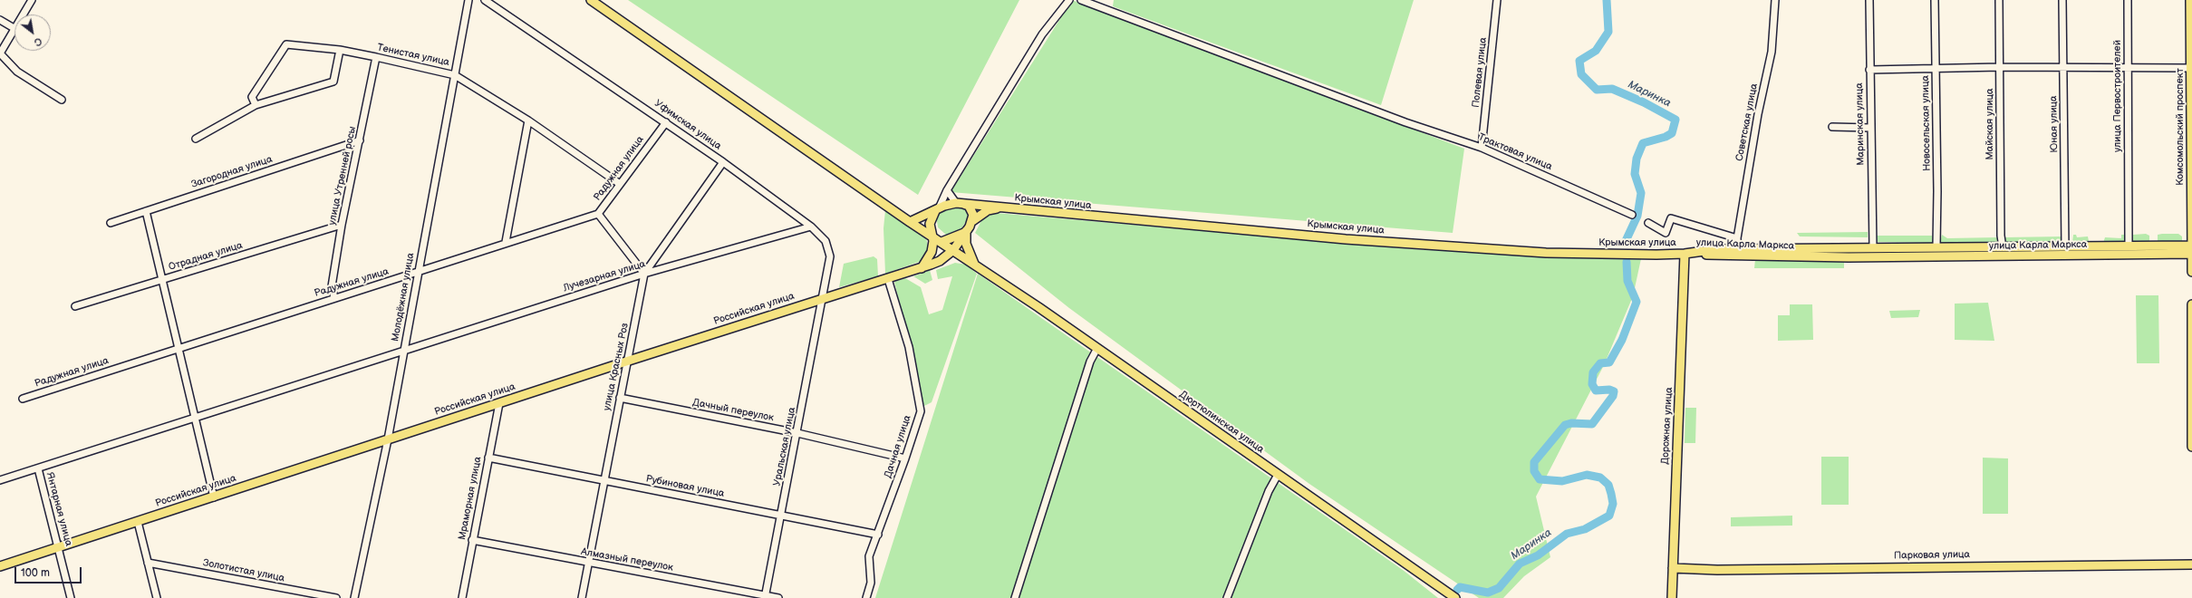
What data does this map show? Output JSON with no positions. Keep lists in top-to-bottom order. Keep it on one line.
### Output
{"streets":{"main road":["Комсомольский проспект","Крымская улица","улица Карла Маркса","Российская улица","Дюртюлинская улица","Дорожная улица","Парковая улица"],"street":["Тенистая улица","Полевая улица","улица Первостроителей","Советская улица","Новосельская улица","Маринская улица","Майская улица","Юная улица","Уфимская улица","Трактовая улица","Радужная улица","Загородная улица","улица Утренней росы","Отрадная улица","Лучезарная улица","Молодёжная улица","улица Красных Роз","Дачный переулок","Уральская улица","Дачная улица","Рубиновая улица","Мраморная улица","Янтарная улица","Алмазный переулок","Золотистая улица"]},"crossings":[["Тенистая улица","Радужная улица"],["Тенистая улица","улица Утренней росы"],["Тенистая улица","Молодёжная улица"],["Полевая улица","Трактовая улица"],["улица Первостроителей","улица Карла Маркса"],["Советская улица","улица Карла Маркса"],["Новосельская улица","улица Карла Маркса"],["Маринская улица","улица Карла Маркса"],["Майская улица","улица Карла Маркса"],["Юная улица","улица Карла Маркса"],["Уфимская улица","Радужная улица"],["Уфимская улица","Лучезарная улица"],["Уфимская улица","Российская улица"],["Уфимская улица","улица Красных Роз"],["Уфимская улица","Уральская улица"],["Комсомольский проспект","улица Карла Маркса"],["Радужная улица","улица Утренней росы"],["Радужная улица","Молодёжная улица"],["Загородная улица","улица Утренней росы"],["улица Утренней росы","Отрадная улица"],["Крымская улица","улица Карла Маркса"],["Крымская улица","Российская улица"],["Крымская улица","Дюртюлинская улица"],["Крымская улица","Дорожная улица"],["улица Карла Маркса","Дорожная улица"],["Лучезарная улица","Молодёжная улица"],["Лучезарная улица","улица Красных Роз"],["Лучезарная улица","Янтарная улица"],["Молодёжная улица","Российская улица"],["Российская улица","улица Красных Роз"],["Российская улица","Дюртюлинская улица"],["Российская улица","Уральская улица"],["Российская улица","Дачная улица"],["Российская улица","Мраморная улица"],["Российская улица","Янтарная улица"],["улица Красных Роз","Дачный переулок"],["улица Красных Роз","Рубиновая улица"],["улица Красных Роз","Алмазный переулок"],["Дачный переулок","Уральская улица"],["Дачный переулок","Дачная улица"],["Дорожная улица","Парковая улица"],["Уральская улица","Рубиновая улица"],["Уральская улица","Алмазный переулок"],["Дачная улица","Рубиновая улица"],["Рубиновая улица","Мраморная улица"],["Мраморная улица","Алмазный переулок"]],"water":["Маринка"],"scale_bar":"100 m","north":"bottom right"}
